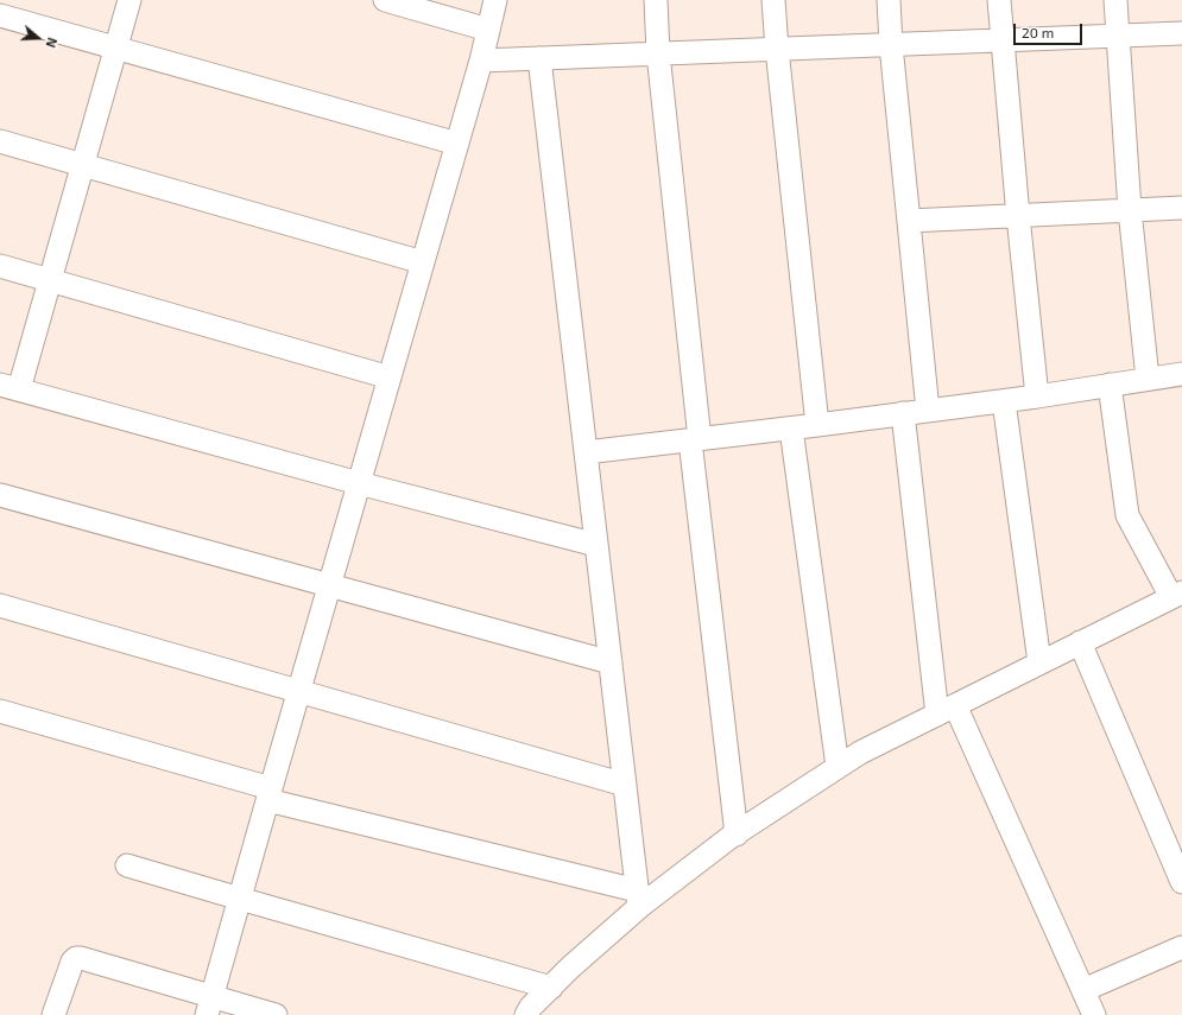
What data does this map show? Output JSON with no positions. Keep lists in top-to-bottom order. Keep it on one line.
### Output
{"scale_bar":"20 m","north":"right"}
